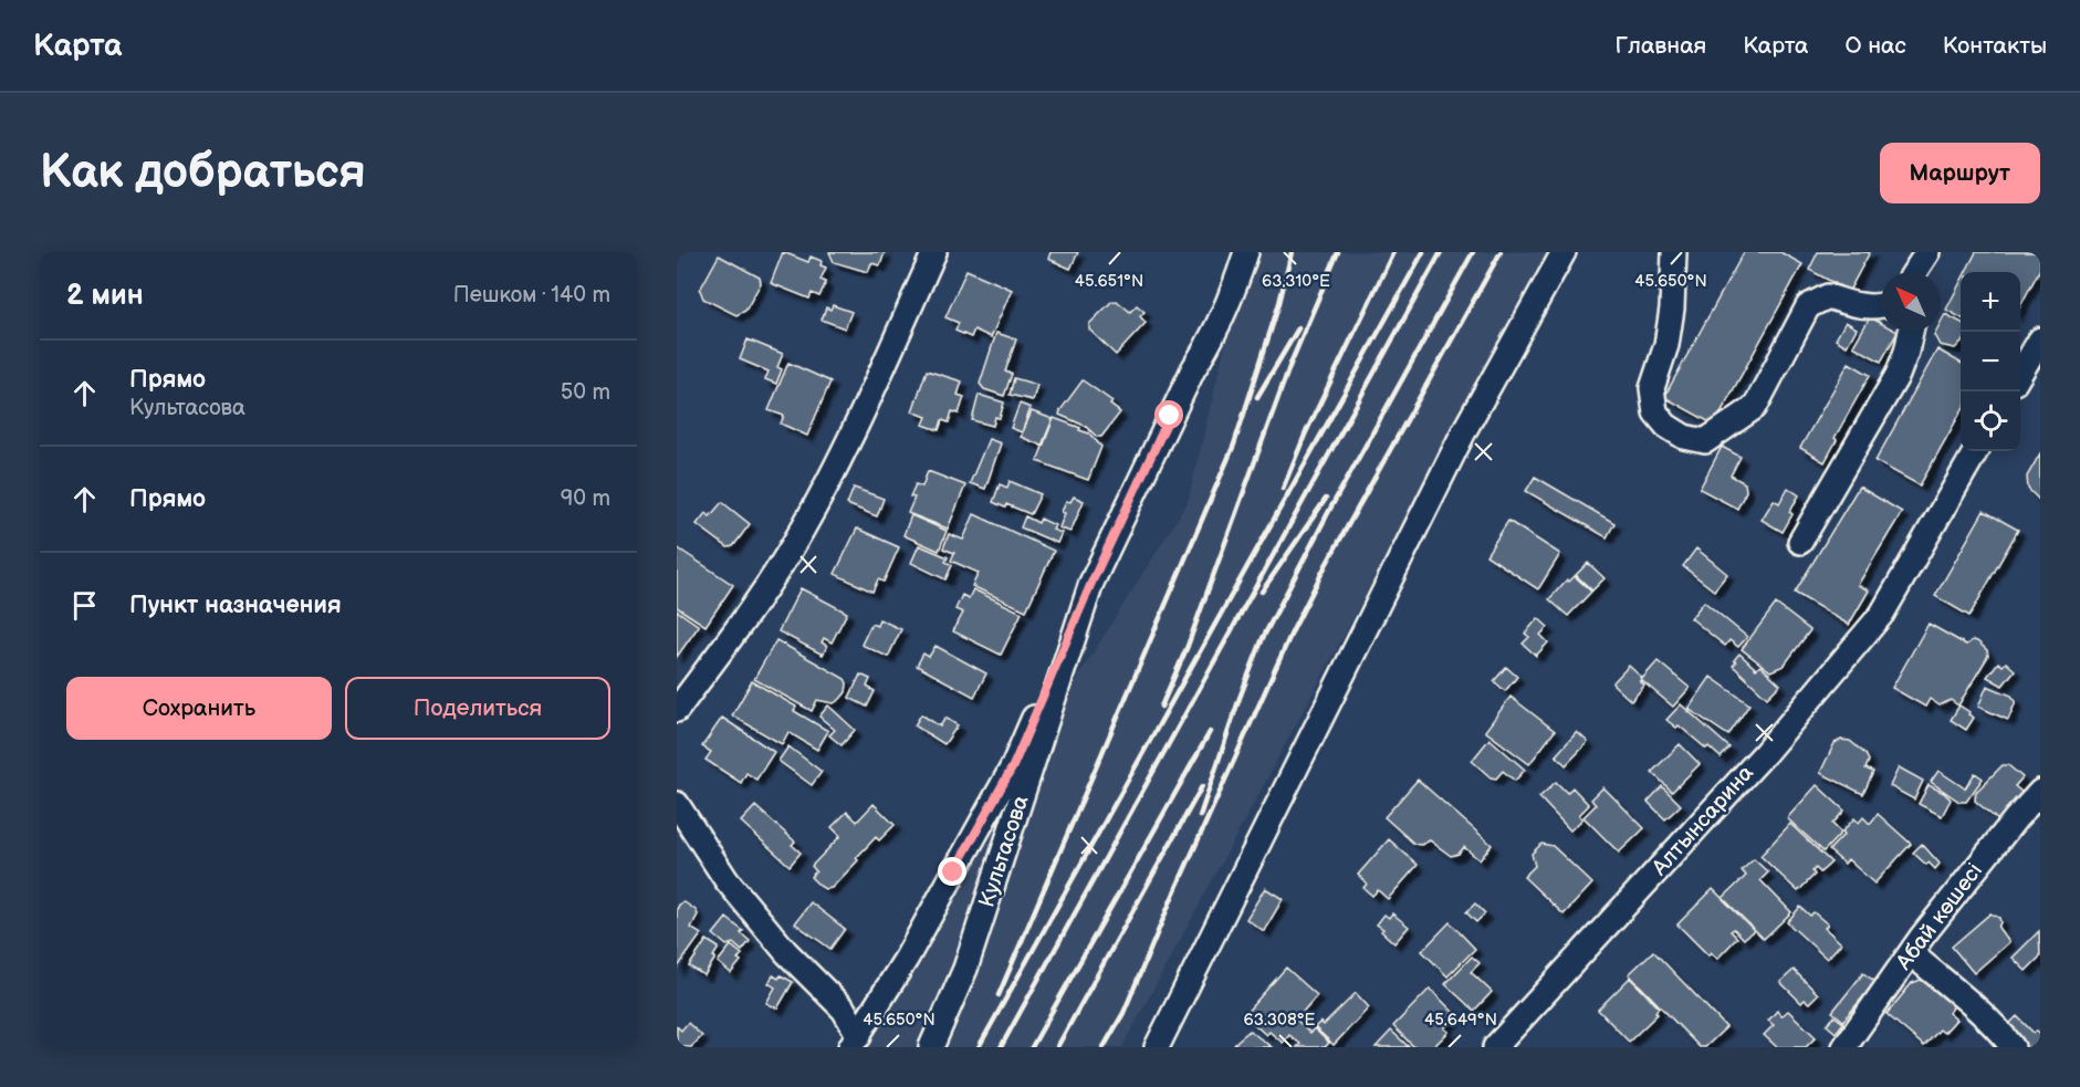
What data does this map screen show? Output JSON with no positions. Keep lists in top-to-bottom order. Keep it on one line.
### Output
{"streets":{"street":["Алтынсарина","Культасова","Абай көшесі"]},"north":"top left","page":{"header":"Карта","nav":["Главная","Карта","О нас","Контакты"],"buttons":["Маршрут",["Сохранить","Поделиться"]],"title":"Как добраться","heading":["2 мин","Пешком · 140 m"],"map_buttons":["+","−"],"list":[["Прямо","Культасова","50 m"],["Прямо","90 m"],"Пункт назначения"]},"coordinates":["45.651°N","63.310°E","45.650°N","63.308°E","45.649°N"]}
